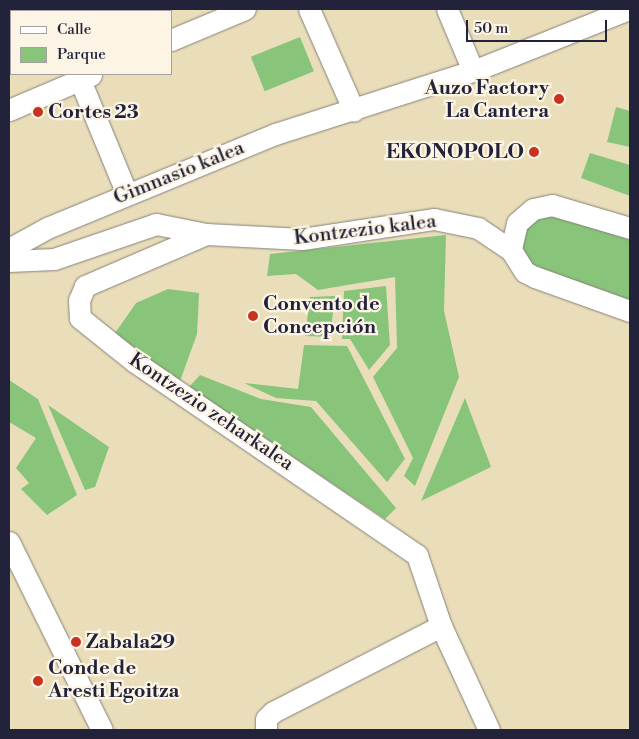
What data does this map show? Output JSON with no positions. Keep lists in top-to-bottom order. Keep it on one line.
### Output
{"streets":{"street":["Gimnasio kalea","Kontzezio kalea","Kontzezio zeharkalea"]},"crossings":[["Kontzezio kalea","Kontzezio zeharkalea"]],"places":["Auzo Factory La Cantera","Cortes 23","EKONOPOLO","Convento de Concepción","Zabala29","Conde de Aresti Egoitza"],"legend":["Calle","Parque"],"scale_bar":"50 m"}
